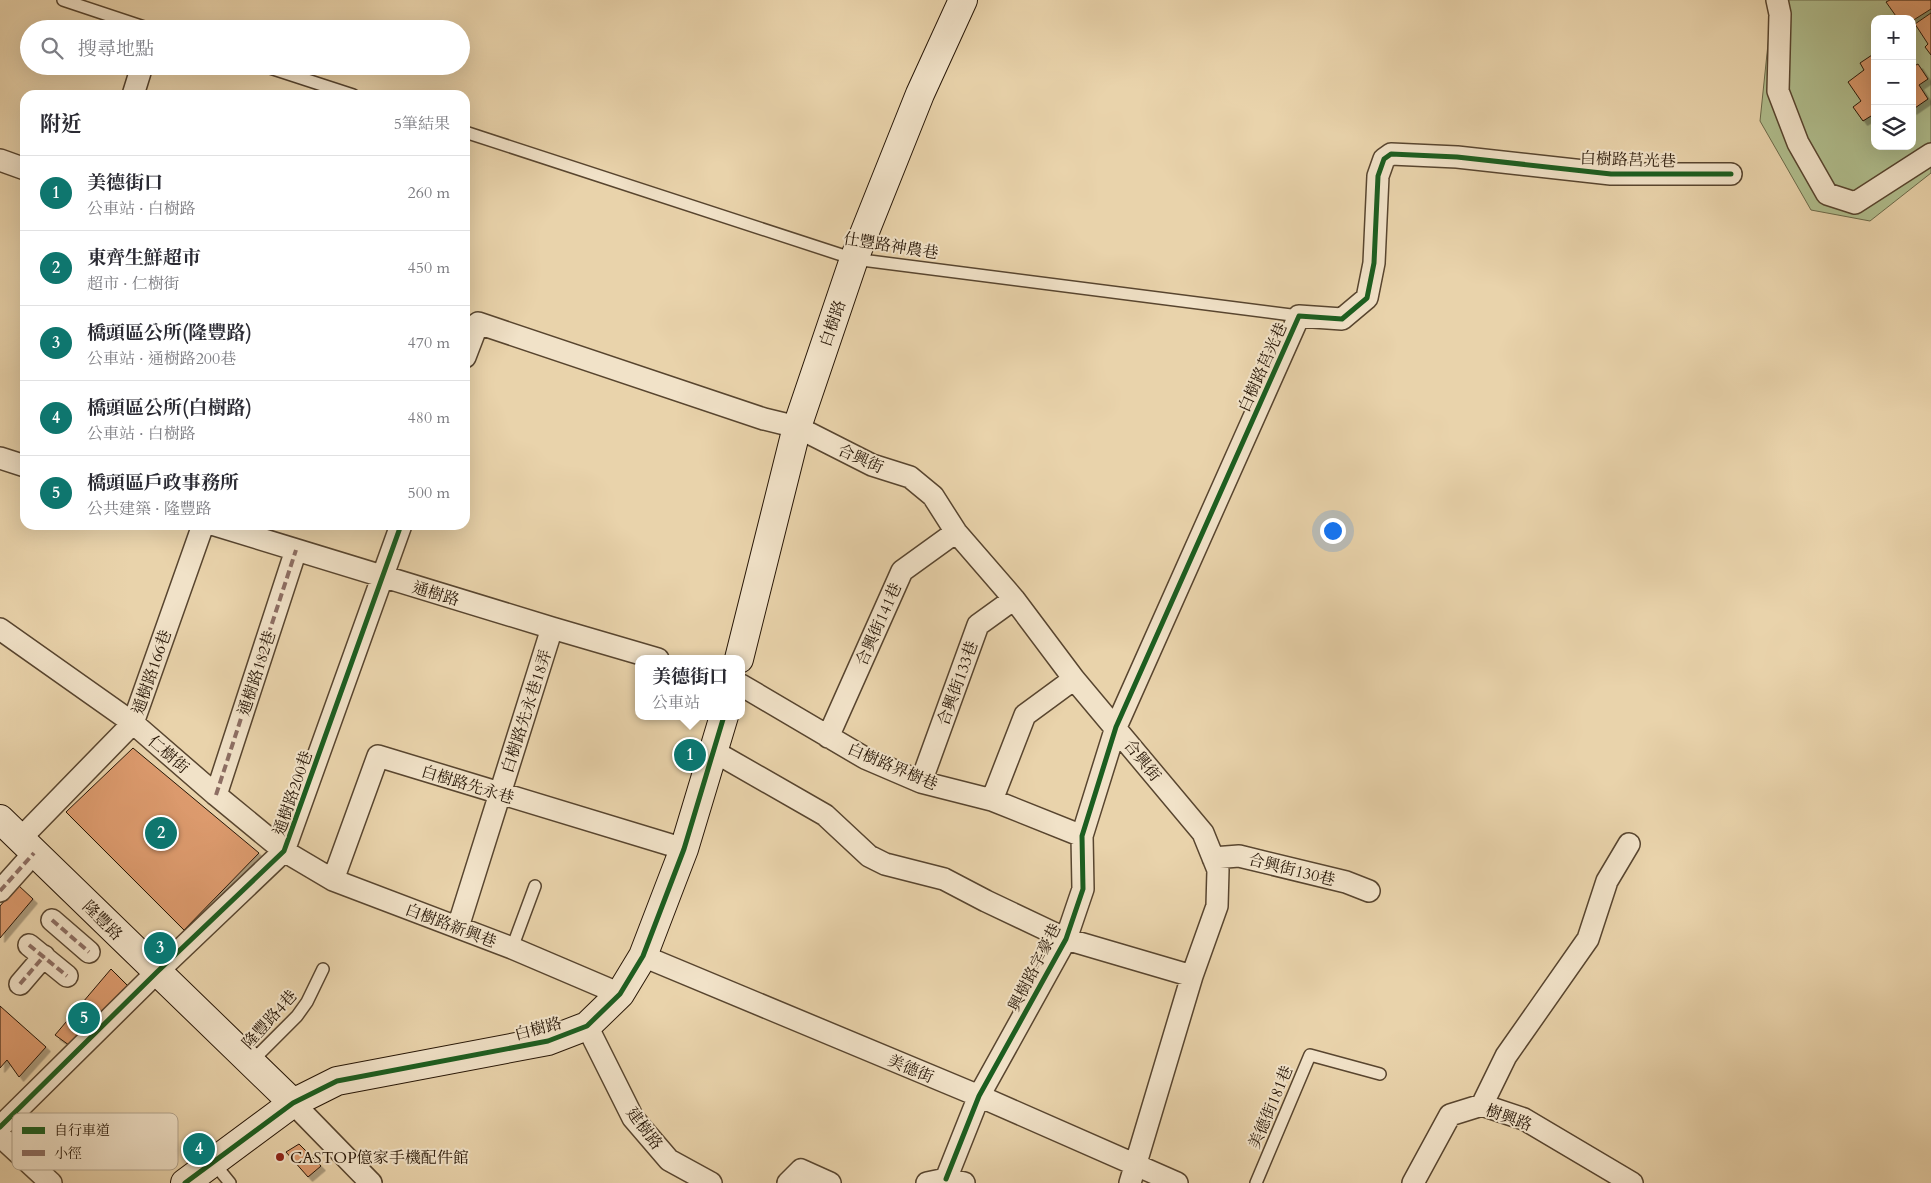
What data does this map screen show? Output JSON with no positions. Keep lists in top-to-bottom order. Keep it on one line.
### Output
{"streets":{"street":["白樹路莒光巷","白樹路","合興街","通樹路","合興街141巷","通樹路166巷","通樹路182巷","合興街133巷","白樹路先永巷18弄","仁樹街","白樹路界樹巷","白樹路先永巷","通樹路200巷","合興街130巷","隆豐路","白樹路新興巷","興樹路字豪巷","美德街","樹興路","建樹路"],"lane":["仕豐路神農巷","隆豐路4巷","美德街181巷"]},"crossings":[["白樹路莒光巷","仕豐路神農巷"],["白樹路莒光巷","合興街"],["白樹路莒光巷","興樹路字豪巷"],["仕豐路神農巷","白樹路"],["白樹路","合興街"],["白樹路","白樹路先永巷"],["白樹路","隆豐路"],["白樹路","白樹路新興巷"],["白樹路","美德街"],["白樹路","建樹路"],["合興街","合興街141巷"],["合興街","合興街133巷"],["合興街","合興街130巷"],["合興街","興樹路字豪巷"],["合興街","美德街"],["通樹路","通樹路182巷"],["通樹路","白樹路先永巷18弄"],["通樹路","通樹路200巷"],["合興街141巷","白樹路界樹巷"],["通樹路166巷","仁樹街"],["通樹路166巷","隆豐路"],["通樹路182巷","仁樹街"],["合興街133巷","白樹路界樹巷"],["白樹路先永巷18弄","白樹路先永巷"],["白樹路先永巷18弄","白樹路新興巷"],["仁樹街","通樹路200巷"],["仁樹街","白樹路新興巷"],["白樹路界樹巷","興樹路字豪巷"],["白樹路先永巷","白樹路新興巷"],["通樹路200巷","隆豐路"],["通樹路200巷","白樹路新興巷"],["隆豐路","隆豐路4巷"],["興樹路字豪巷","美德街"]],"places":["CASTOP億家手機配件館"],"legend":["自行車道","小徑"],"page":{"map_buttons":["+","−"],"search":"搜尋地點","heading":["附近","5筆結果"],"list":[{"mark":"1","name":"美德街口","note":"公車站 · 白樹路","value":"260 m"},{"mark":"2","name":"東齊生鮮超市","note":"超市 · 仁樹街","value":"450 m"},{"mark":"3","name":"橋頭區公所(隆豐路)","note":"公車站 · 通樹路200巷","value":"470 m"},{"mark":"4","name":"橋頭區公所(白樹路)","note":"公車站 · 白樹路","value":"480 m"},{"mark":"5","name":"橋頭區戶政事務所","note":"公共建築 · 隆豐路","value":"500 m"}],"popup":["美德街口","公車站"],"pins":["1","2","3","5","4"]}}
